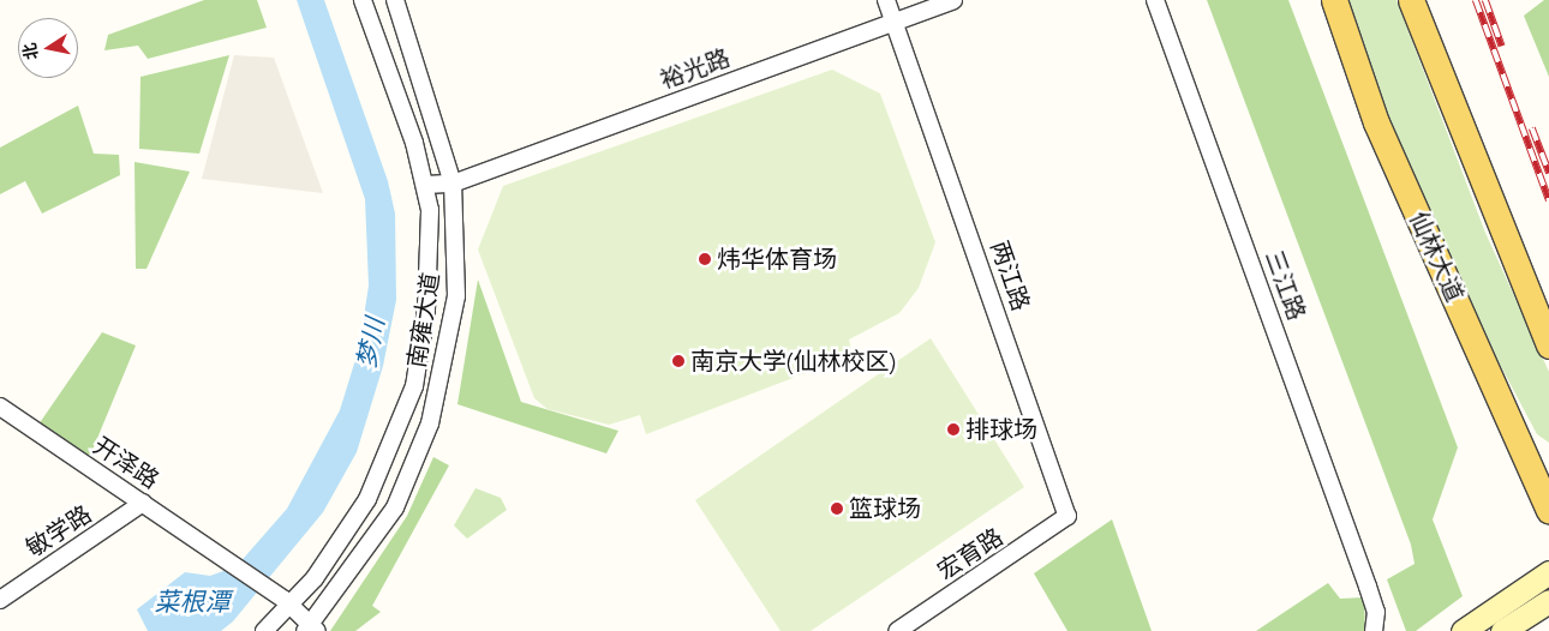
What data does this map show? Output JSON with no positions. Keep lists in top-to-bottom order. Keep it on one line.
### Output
{"streets":{"main road":["仙林大道"],"street":["裕光路","两江路","三江路","南雍大道","开泽路","敏学路","宏育路"]},"crossings":[["裕光路","两江路"],["裕光路","南雍大道"],["两江路","宏育路"],["南雍大道","开泽路"],["开泽路","敏学路"]],"water":["梦川","菜根潭"],"places":["炜华体育场","南京大学(仙林校区)","排球场","篮球场"],"north":"left"}
